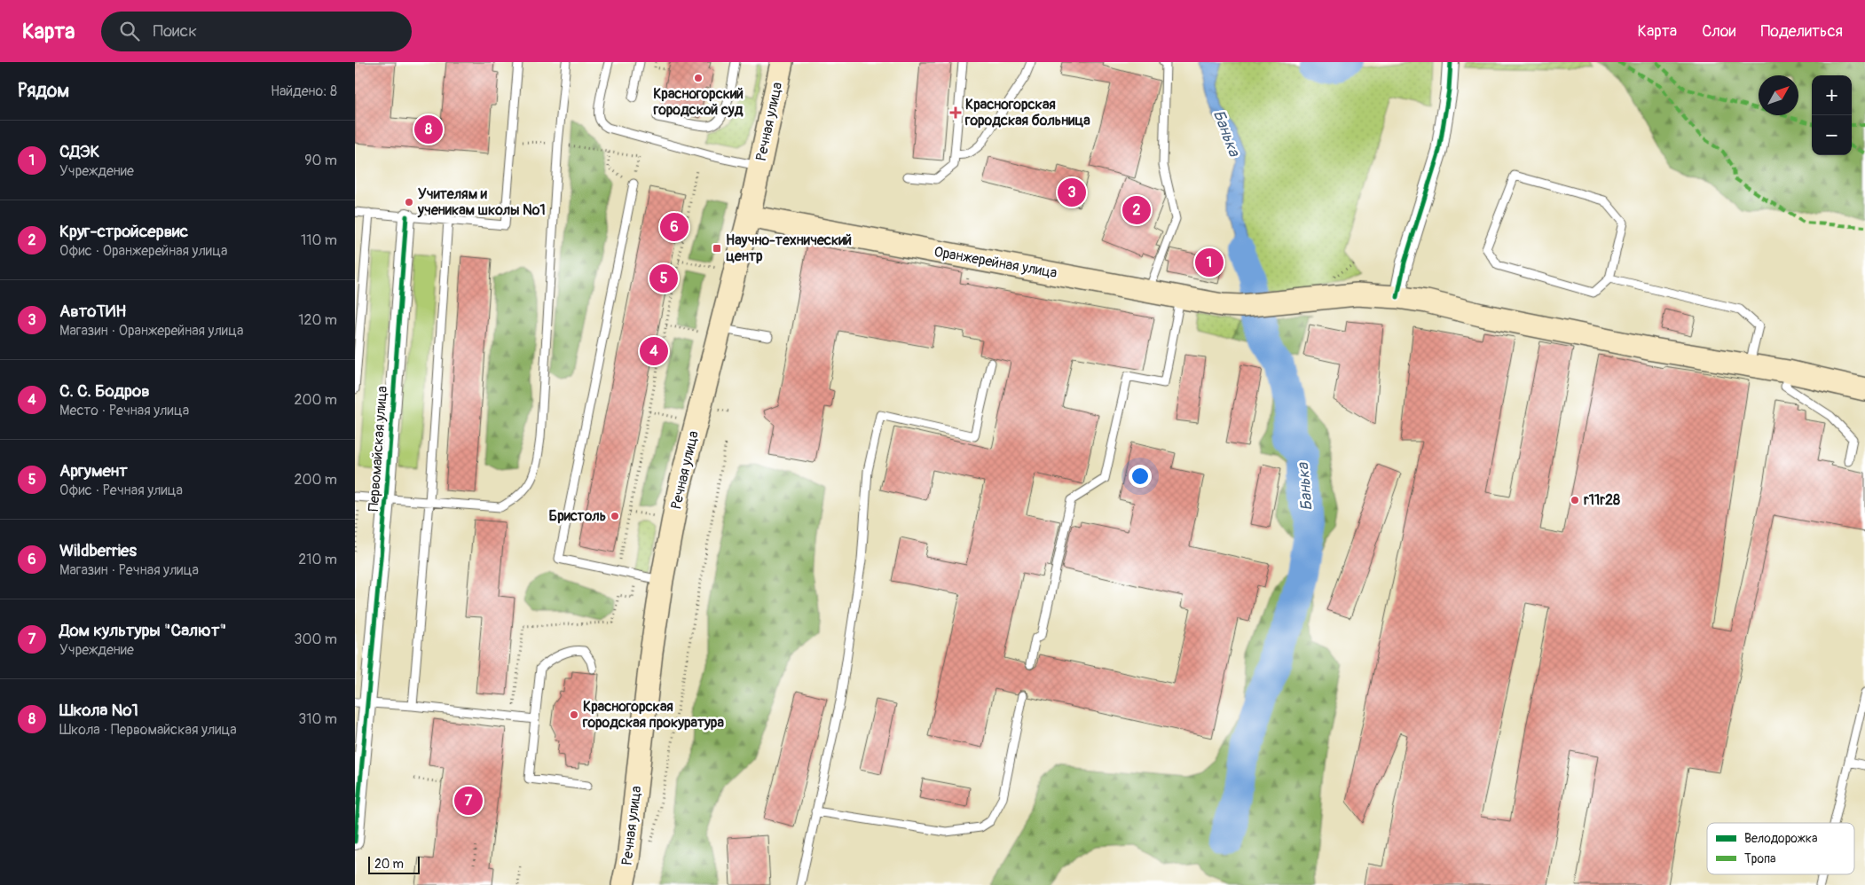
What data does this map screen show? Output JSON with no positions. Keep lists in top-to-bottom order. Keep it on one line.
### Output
{"streets":{"main road":["Речная улица","Оранжерейная улица"],"street":["Первомайская улица"]},"crossings":[["Речная улица","Оранжерейная улица"]],"water":["Банька"],"places":{"other":["Красногорский городской суд","Учителям и ученикам школы №1","r11r28","Бристоль","Красногорская городская прокуратура"],"health":["Красногорская городская больница"],"transit":["Научно-технический центр"]},"legend":["Велодорожка","Тропа"],"scale_bar":"20 m","north":"top right","page":{"header":"Карта","search":"Поиск","nav":["Карта","Слои","Поделиться"],"heading":["Рядом","Найдено: 8"],"map_buttons":["+","−"],"pins":["8","3","2","6","1","5","4","7"],"list":[{"mark":"1","name":"СДЭК","note":"Учреждение","value":"90 m"},{"mark":"2","name":"Круг-стройсервис","note":"Офис · Оранжерейная улица","value":"110 m"},{"mark":"3","name":"АвтоТИН","note":"Магазин · Оранжерейная улица","value":"120 m"},{"mark":"4","name":"С. С. Бодров","note":"Место · Речная улица","value":"200 m"},{"mark":"5","name":"Аргумент","note":"Офис · Речная улица","value":"200 m"},{"mark":"6","name":"Wildberries","note":"Магазин · Речная улица","value":"210 m"},{"mark":"7","name":"Дом культуры \"Салют\"","note":"Учреждение","value":"300 m"},{"mark":"8","name":"Школа №1","note":"Школа · Первомайская улица","value":"310 m"}],"scale":"20 m"}}
